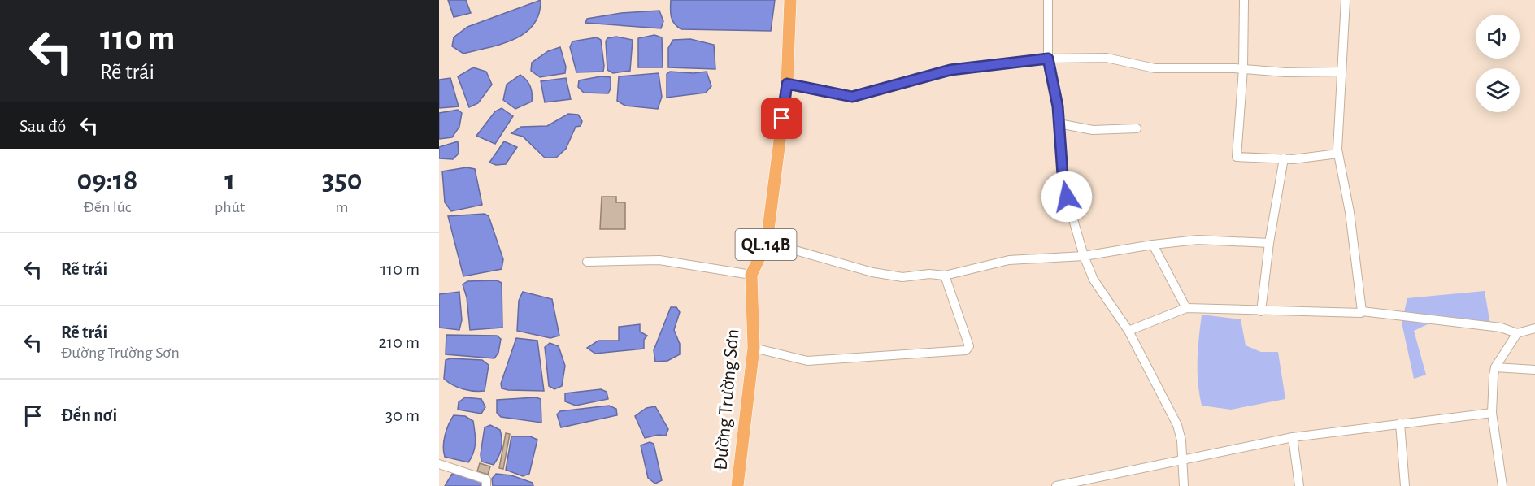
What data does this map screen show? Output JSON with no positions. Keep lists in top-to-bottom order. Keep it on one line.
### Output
{"streets":{"highway":["QL.14B","Đường Trường Sơn"]},"page":{"turn":["110 m","Rẽ trái"],"then":"Sau đó","eta":["09:18","Đến lúc","1","phút","350","m"],"list":[{"name":"Rẽ trái","value":"110 m"},{"name":"Rẽ trái","note":"Đường Trường Sơn","value":"210 m"},{"name":"Đến nơi","value":"30 m"}]}}
